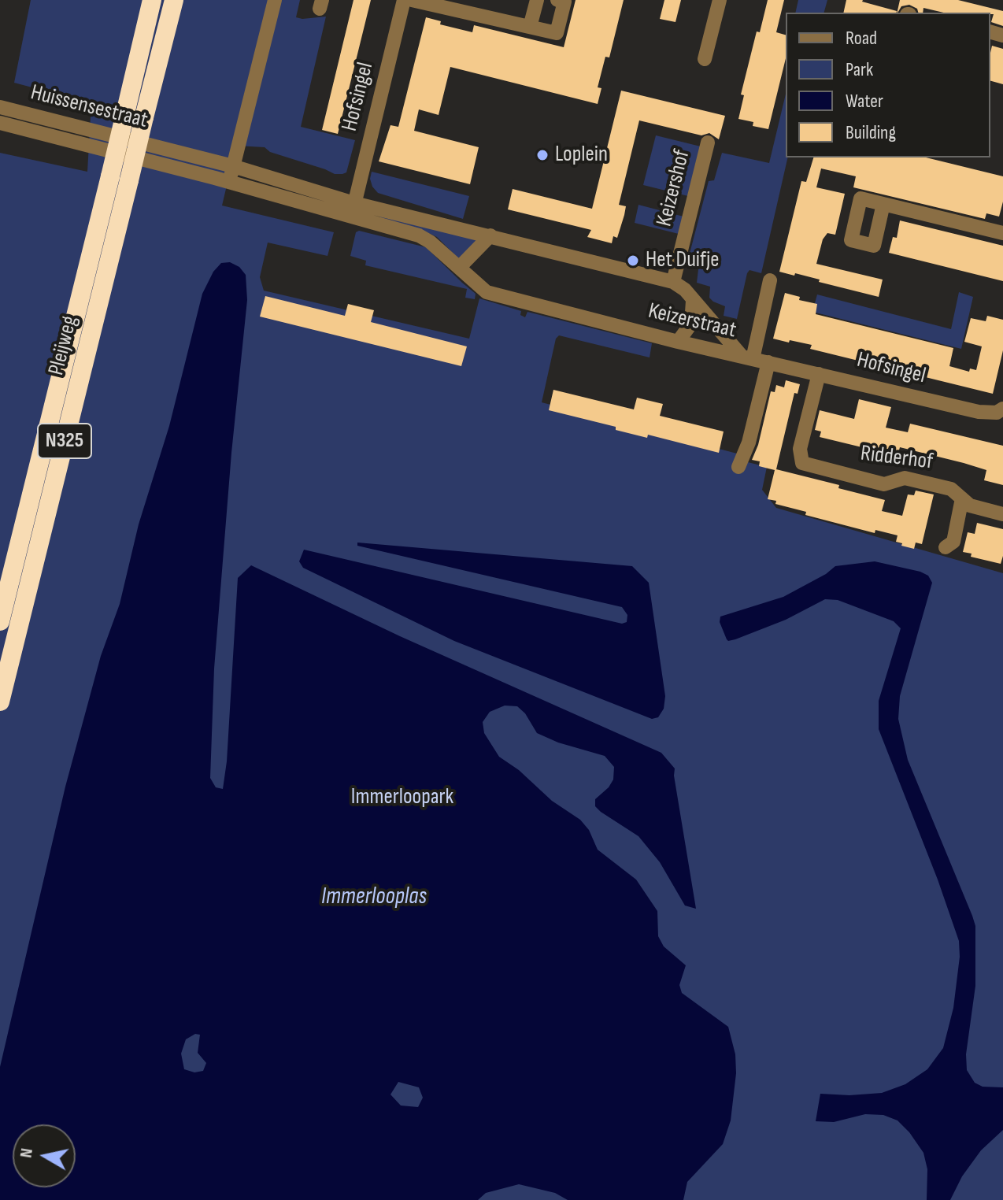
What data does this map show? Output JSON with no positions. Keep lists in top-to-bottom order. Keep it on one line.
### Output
{"streets":{"highway":["Pleijweg","N325"],"street":["Hofsingel","Huissensestraat","Keizershof","Keizerstraat","Ridderhof"]},"crossings":[["Hofsingel","Keizerstraat"],["Hofsingel","Ridderhof"],["Huissensestraat","Keizerstraat"],["Keizershof","Keizerstraat"]],"water":["Immerlooplas"],"parks":["Immerloopark"],"places":["Loplein","Het Duifje"],"legend":["Road","Park","Water","Building"],"north":"left"}
